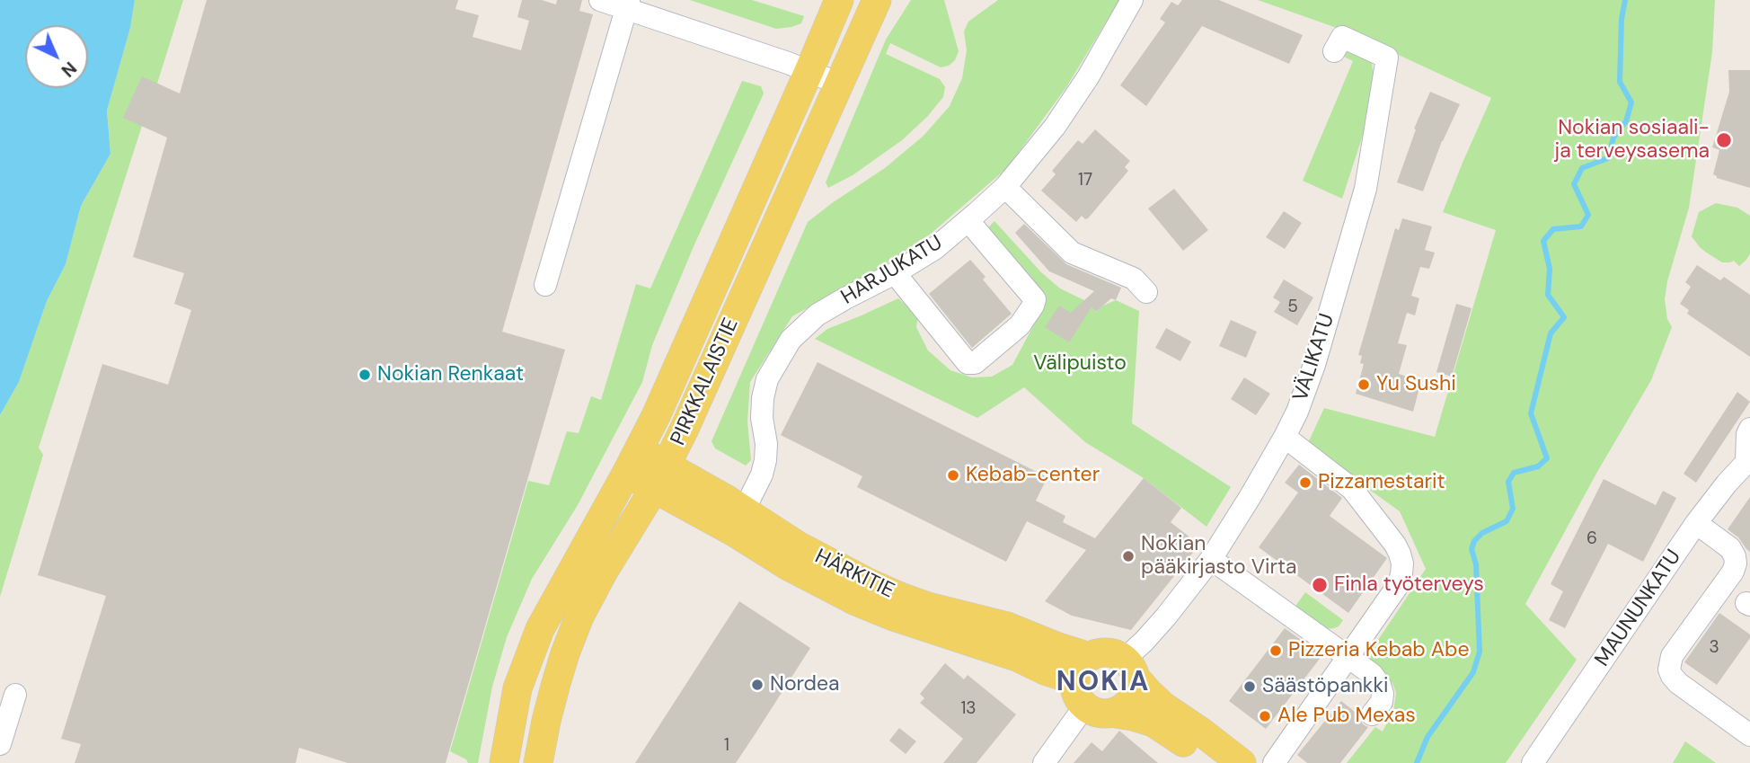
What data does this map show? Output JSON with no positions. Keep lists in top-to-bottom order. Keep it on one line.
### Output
{"streets":{"main road":["PIRKKALAISTIE","HÄRKITIE"],"street":["HARJUKATU","VÄLIKATU","MAUNUNKATU"]},"crossings":[["HARJUKATU","HÄRKITIE"],["VÄLIKATU","HÄRKITIE"],["PIRKKALAISTIE","HÄRKITIE"]],"districts":["NOKIA"],"parks":["Välipuisto"],"places":["Nokian sosiaali- ja terveysasema","Nokian Renkaat","Yu Sushi","Kebab-center","Pizzamestarit","Nokian pääkirjasto Virta","Finla työterveys","Pizzeria Kebab Abe","Nordea","Säästöpankki","Ale Pub Mexas"],"house_numbers":["17","5","6","3","13","1"],"north":"bottom right"}
